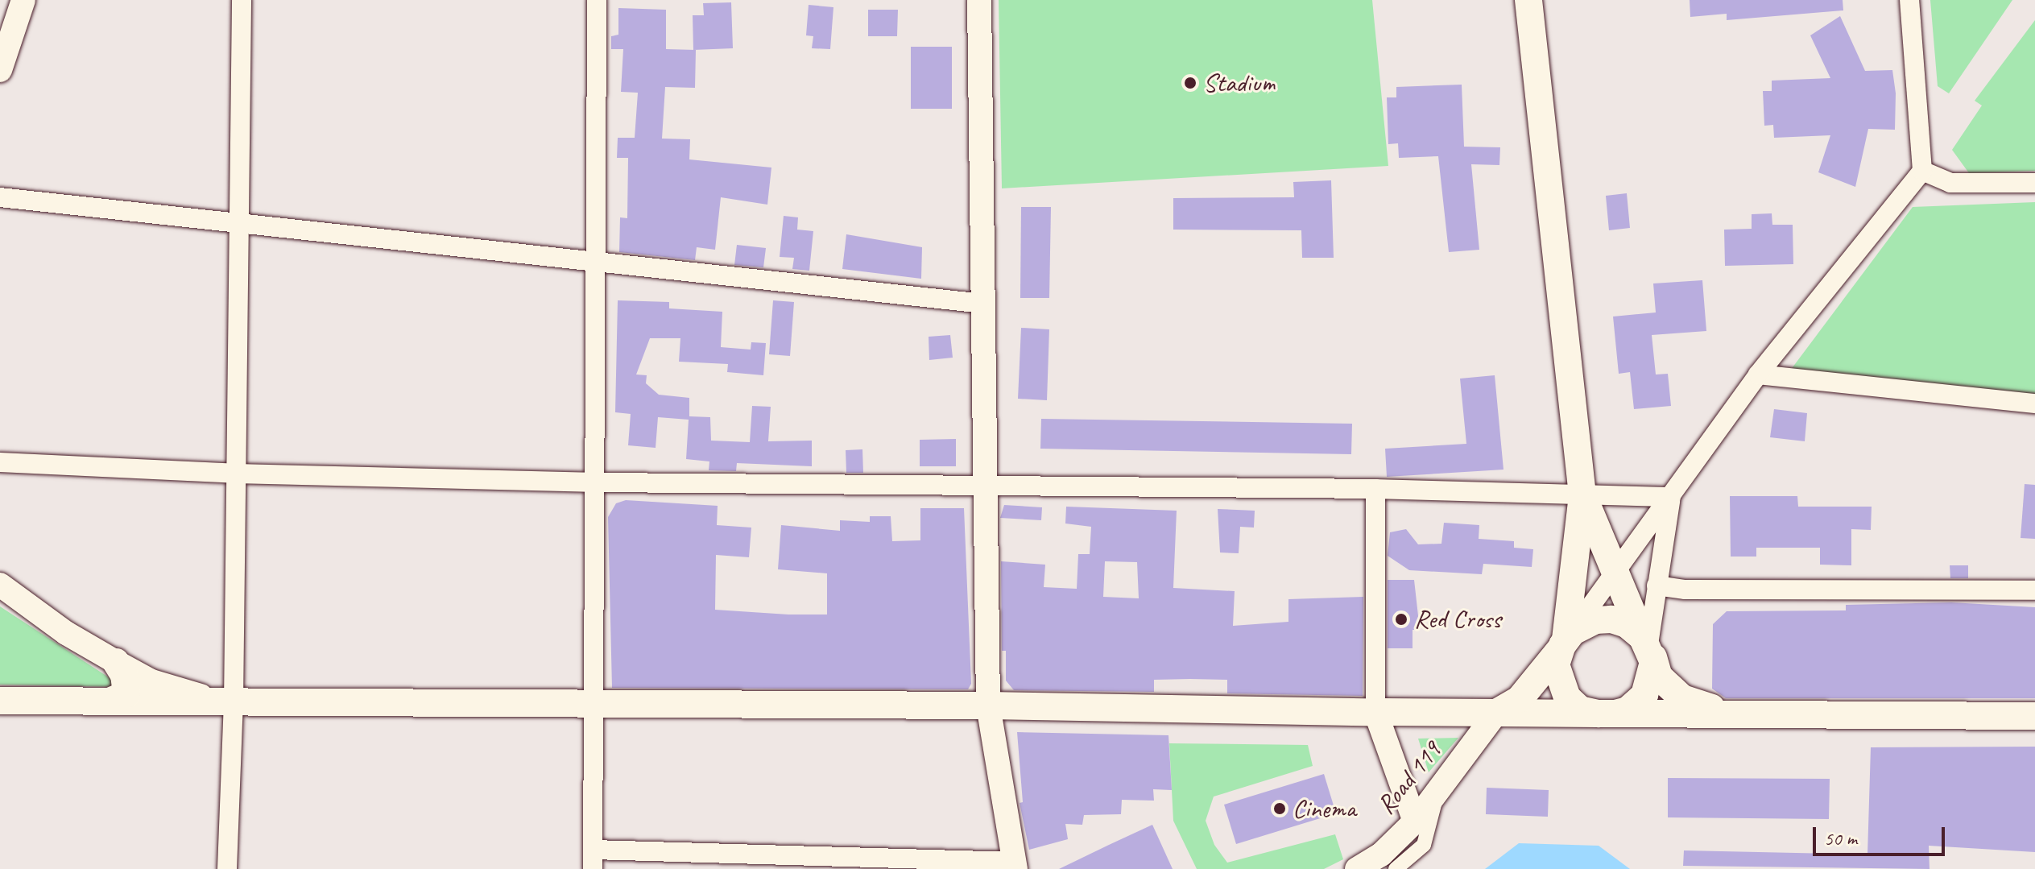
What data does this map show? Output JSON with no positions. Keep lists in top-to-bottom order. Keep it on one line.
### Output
{"streets":{"street":["Road 119"]},"places":["Stadium","Red Cross","Cinema"],"scale_bar":"50 m"}
